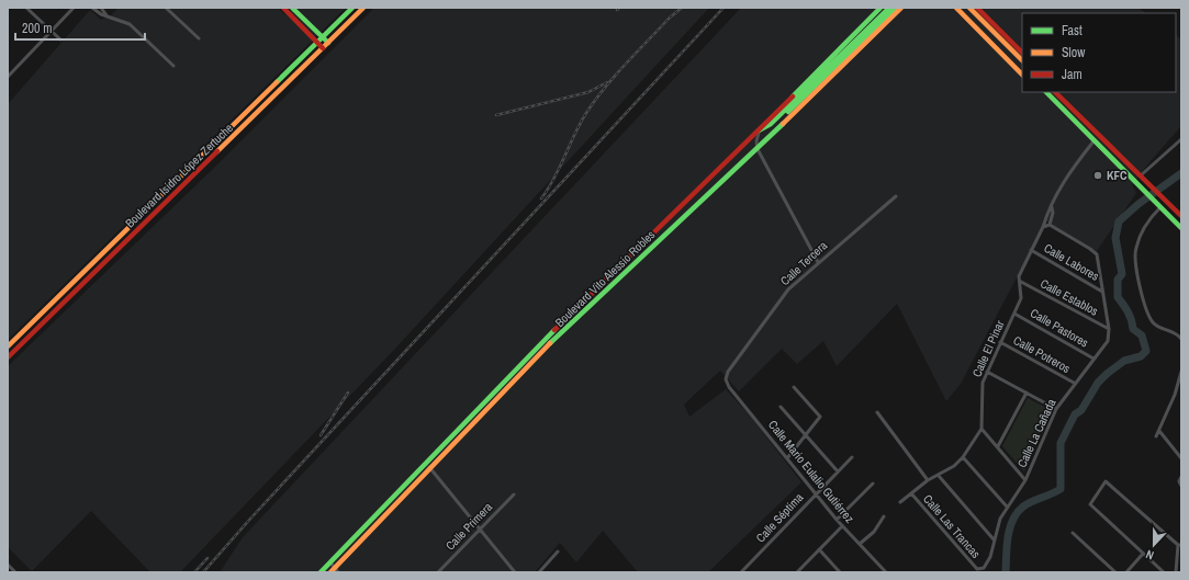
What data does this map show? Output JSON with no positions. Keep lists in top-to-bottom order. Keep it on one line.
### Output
{"streets":{"main road":["Boulevard Isidro López Zertuche","Boulevard Vito Alessio Robles"],"street":["Calle Labores","Calle Tercera","Calle Establos","Calle Pastores","Calle El Pinar","Calle Potreros","Calle La Cañada","Calle Mario Eulalio Gutiérrez","Calle Séptima","Calle Primera","Calle Las Trancas"]},"crossings":[["Calle Labores","Calle El Pinar"],["Calle Tercera","Calle Mario Eulalio Gutiérrez"],["Calle Establos","Calle El Pinar"],["Calle Establos","Calle La Cañada"],["Calle Pastores","Calle El Pinar"],["Calle Pastores","Calle La Cañada"],["Calle El Pinar","Calle Potreros"],["Calle Potreros","Calle La Cañada"],["Calle La Cañada","Calle Las Trancas"],["Calle Mario Eulalio Gutiérrez","Calle Séptima"]],"places":["KFC"],"legend":["Fast","Slow","Jam"],"scale_bar":"200 m","north":"bottom"}
